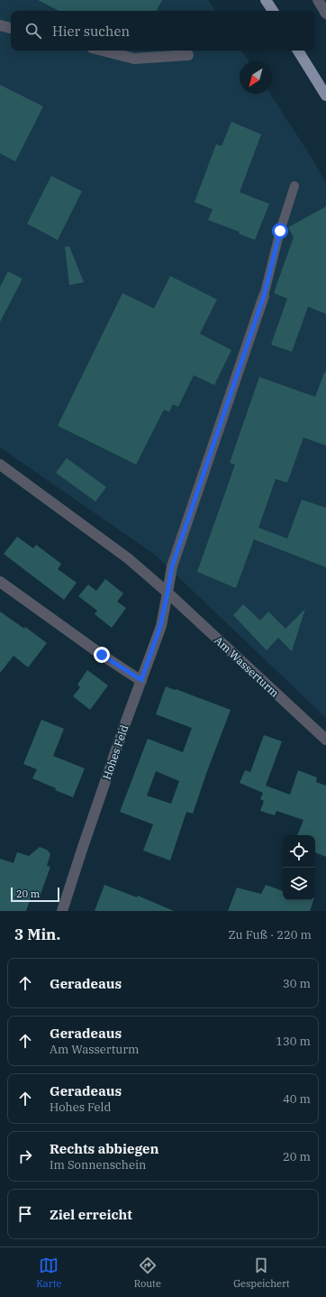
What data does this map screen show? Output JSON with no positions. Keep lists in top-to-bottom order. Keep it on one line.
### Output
{"streets":{"street":["Am Wasserturm","Hohes Feld"]},"crossings":[["Am Wasserturm","Hohes Feld"]],"scale_bar":"20 m","north":"bottom left","page":{"search":"Hier suchen","scale":"20 m","heading":["3 Min.","Zu Fuß · 220 m"],"list":[["Geradeaus","30 m"],["Geradeaus","Am Wasserturm","130 m"],["Geradeaus","Hohes Feld","40 m"],["Rechts abbiegen","Im Sonnenschein","20 m"],"Ziel erreicht"],"nav":["Karte","Route","Gespeichert"]}}
